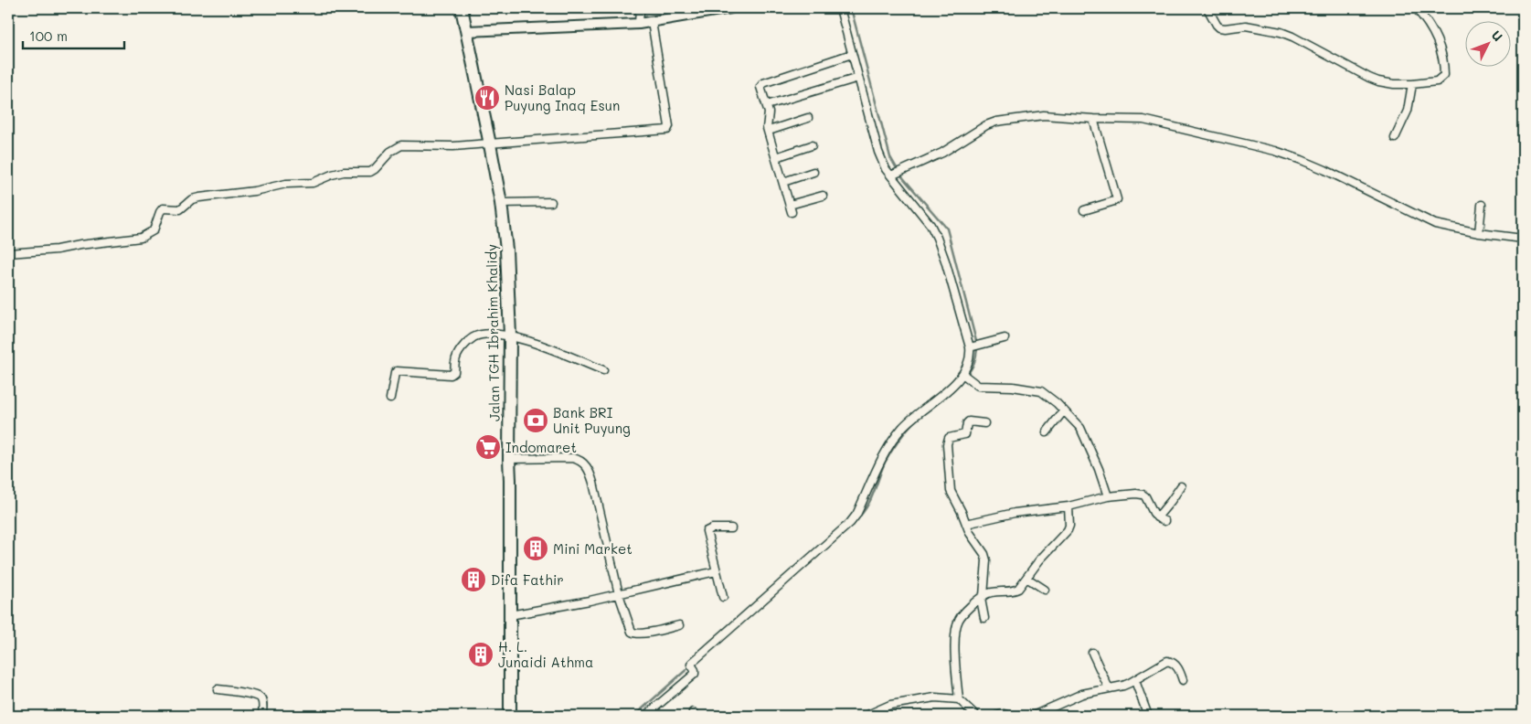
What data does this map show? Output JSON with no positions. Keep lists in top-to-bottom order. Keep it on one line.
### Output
{"streets":{"main road":["Jalan TGH Ibrahim Khalidy"]},"places":{"restaurant":["Nasi Balap Puyung Inaq Esun"],"bank":["Bank BRI Unit Puyung"],"supermarket":["Indomaret"],"building":["Mini Market","Difa Fathir","H. L. Junaidi Athma"]},"scale_bar":"100 m","north":"top right"}
